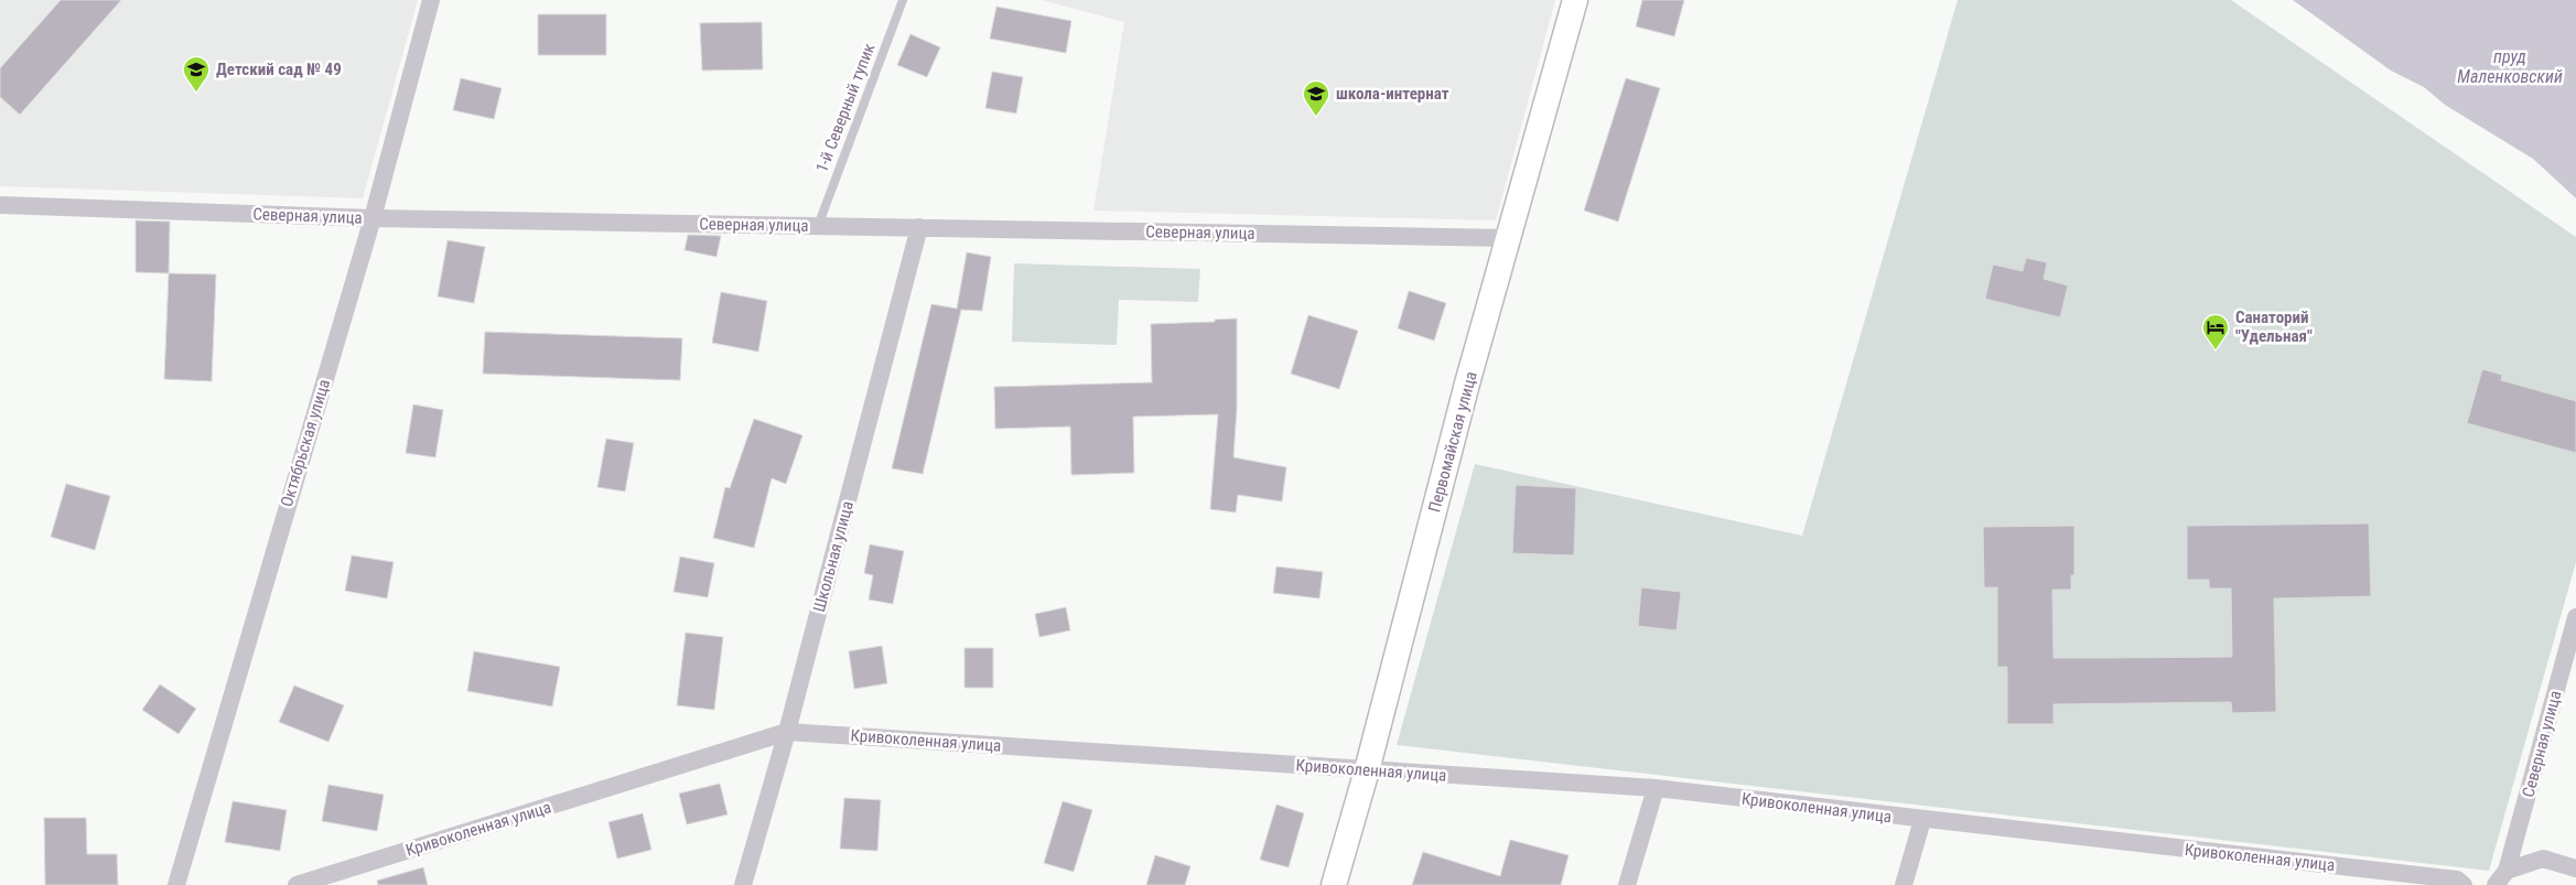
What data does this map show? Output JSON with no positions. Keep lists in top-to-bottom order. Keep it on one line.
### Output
{"streets":{"main road":["Первомайская улица"],"street":["Северная улица","Октябрьская улица","Школьная улица","Кривоколенная улица"],"lane":["1-й Северный тупик"]},"crossings":[["1-й Северный тупик","Северная улица"],["Северная улица","Первомайская улица"],["Северная улица","Октябрьская улица"],["Северная улица","Школьная улица"],["Первомайская улица","Кривоколенная улица"],["Школьная улица","Кривоколенная улица"]],"water":["пруд Маленковский"],"places":{"school or university":["Детский сад № 49","школа-интернат"],"hotel":["Санаторий \"Удельная\""]}}
